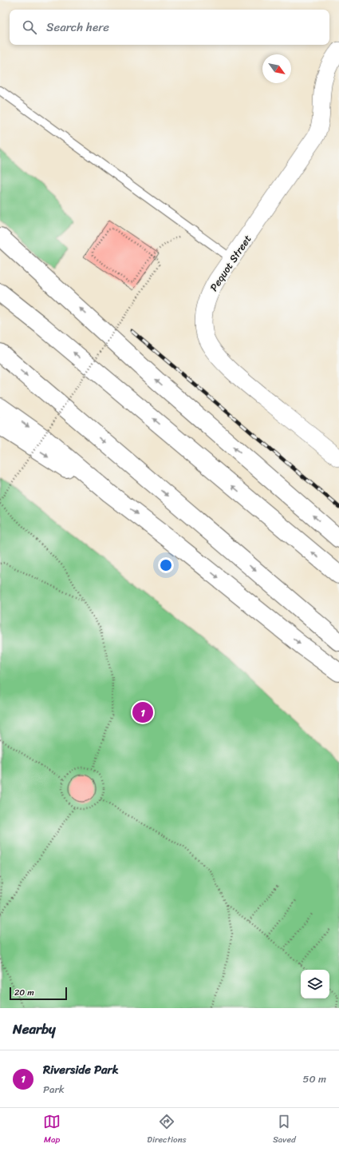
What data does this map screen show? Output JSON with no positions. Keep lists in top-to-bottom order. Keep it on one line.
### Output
{"streets":{"street":["Pequot Street"]},"scale_bar":"20 m","north":"bottom right","page":{"search":"Search here","pins":"1","scale":"20 m","heading":"Nearby","list":[{"mark":"1","name":"Riverside Park","note":"Park","value":"50 m"}],"nav":["Map","Directions","Saved"]}}
